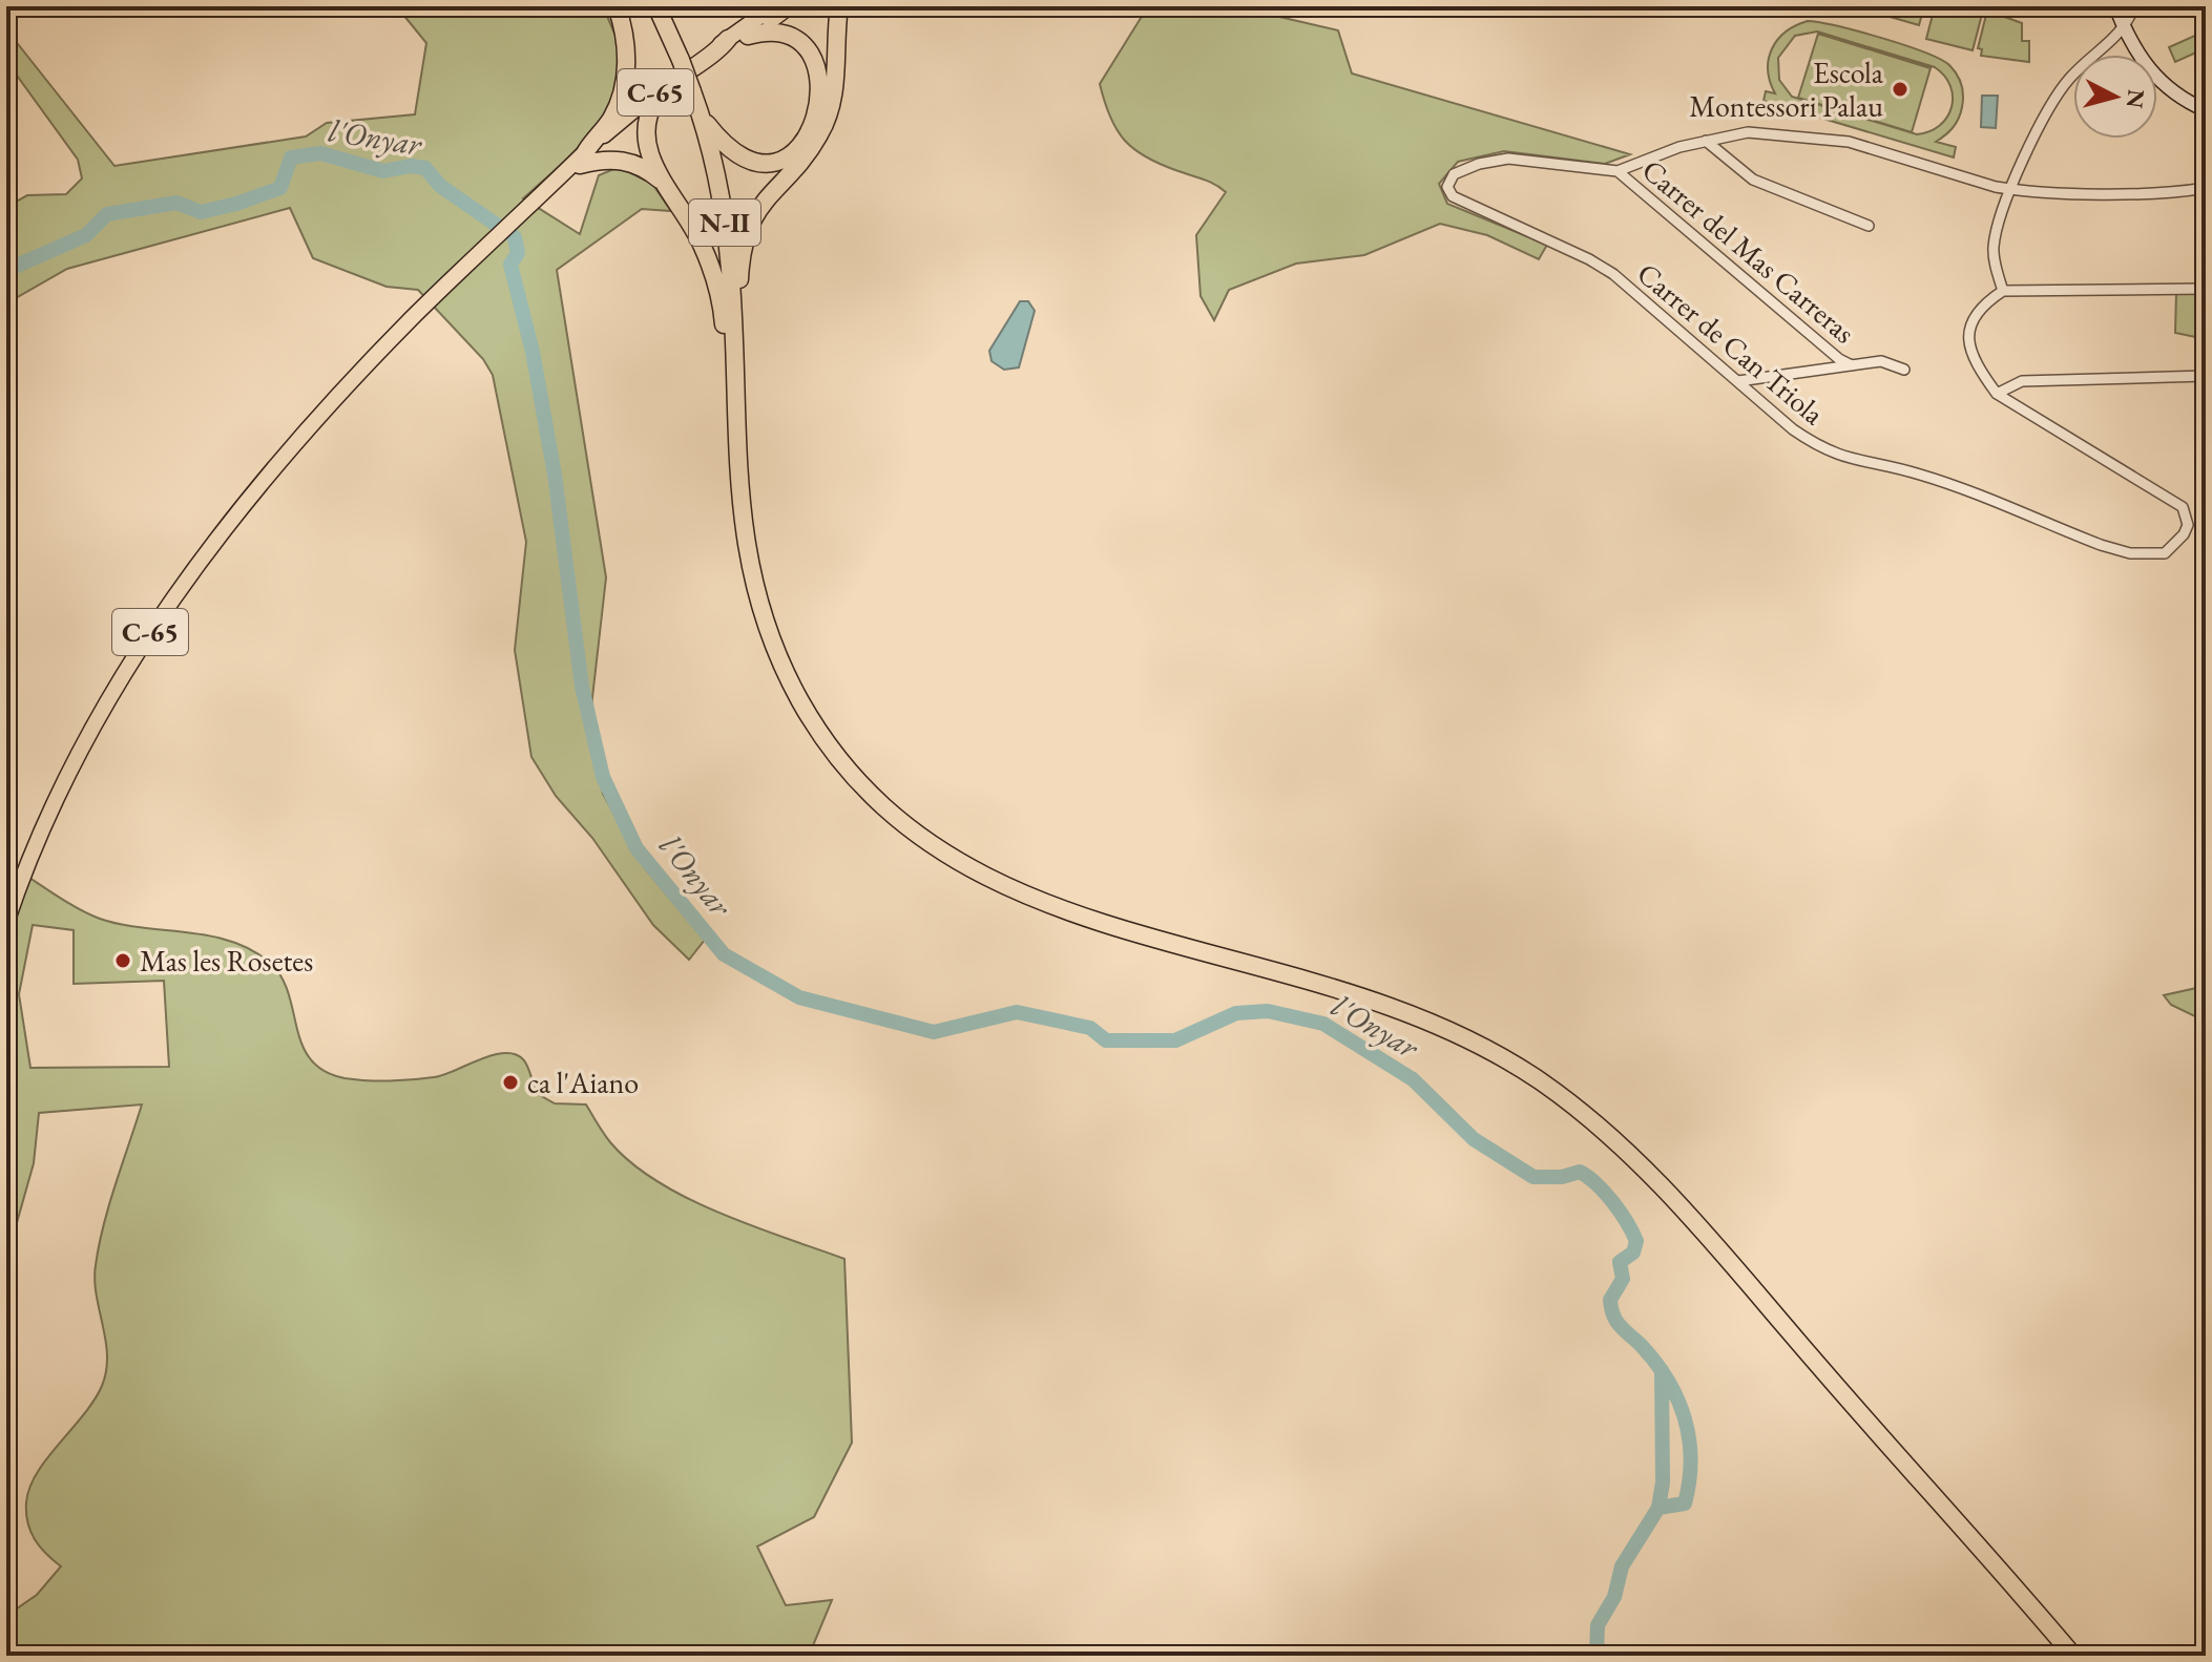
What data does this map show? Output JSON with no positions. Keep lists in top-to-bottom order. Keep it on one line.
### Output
{"streets":{"highway":["N-II"],"main road":["C-65"],"street":["Carrer del Mas Carreras","Carrer de Can Triola"]},"crossings":[["Carrer del Mas Carreras","Carrer de Can Triola"]],"water":["l'Onyar"],"places":["Escola Montessori Palau","Mas les Rosetes","ca l'Aiano"],"north":"right"}
